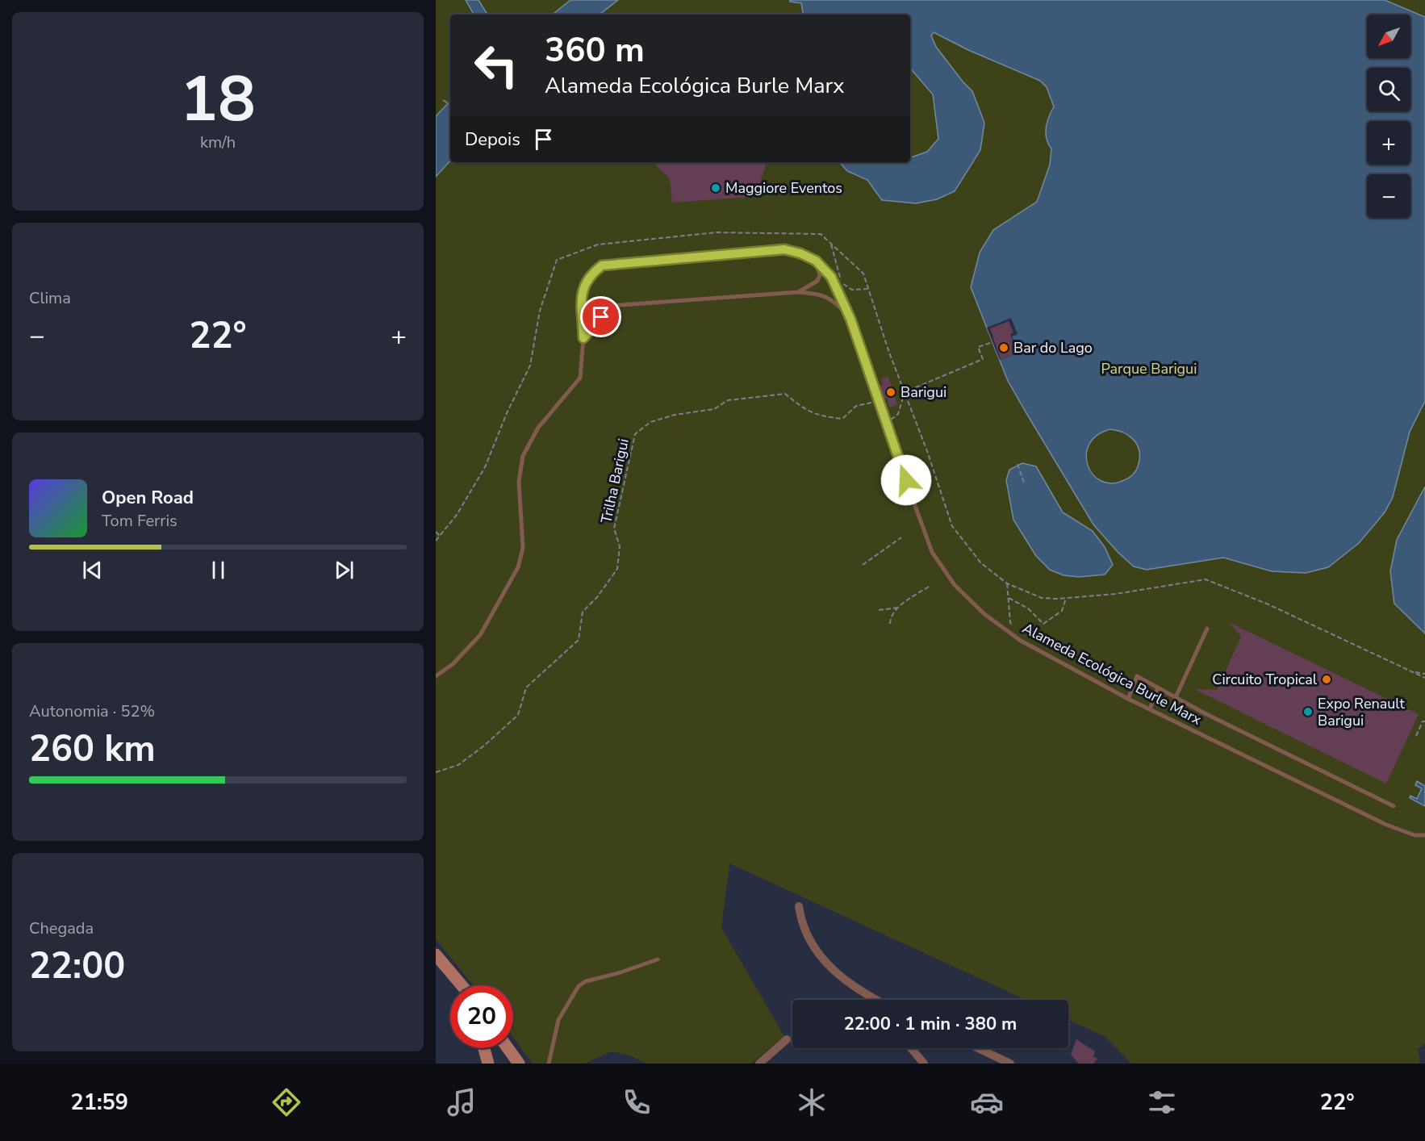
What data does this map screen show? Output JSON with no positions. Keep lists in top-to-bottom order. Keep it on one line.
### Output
{"streets":{"lane":["Alameda Ecológica Burle Marx"],"path":["Trilha Barigui"]},"crossings":[["Trilha Barigui","Alameda Ecológica Burle Marx"]],"parks":["Parque Barigui"],"places":["Maggiore Eventos","Bar do Lago","Barigui","Circuito Tropical","Expo Renault Barigui"],"north":"bottom left","page":{"tile":[["18","km/h"],"Clima",["Autonomia · 52%","260 km"],["Chegada","22:00"]],"map_buttons":["+","−"],"turn":["360 m","Alameda Ecológica Burle Marx"],"then":"Depois","heat":["−","22°","+"],"song":["Open Road","Tom Ferris"],"limit":"20","trip":"22:00 · 1 min · 380 m","tabs":["21:59","22°"]}}
